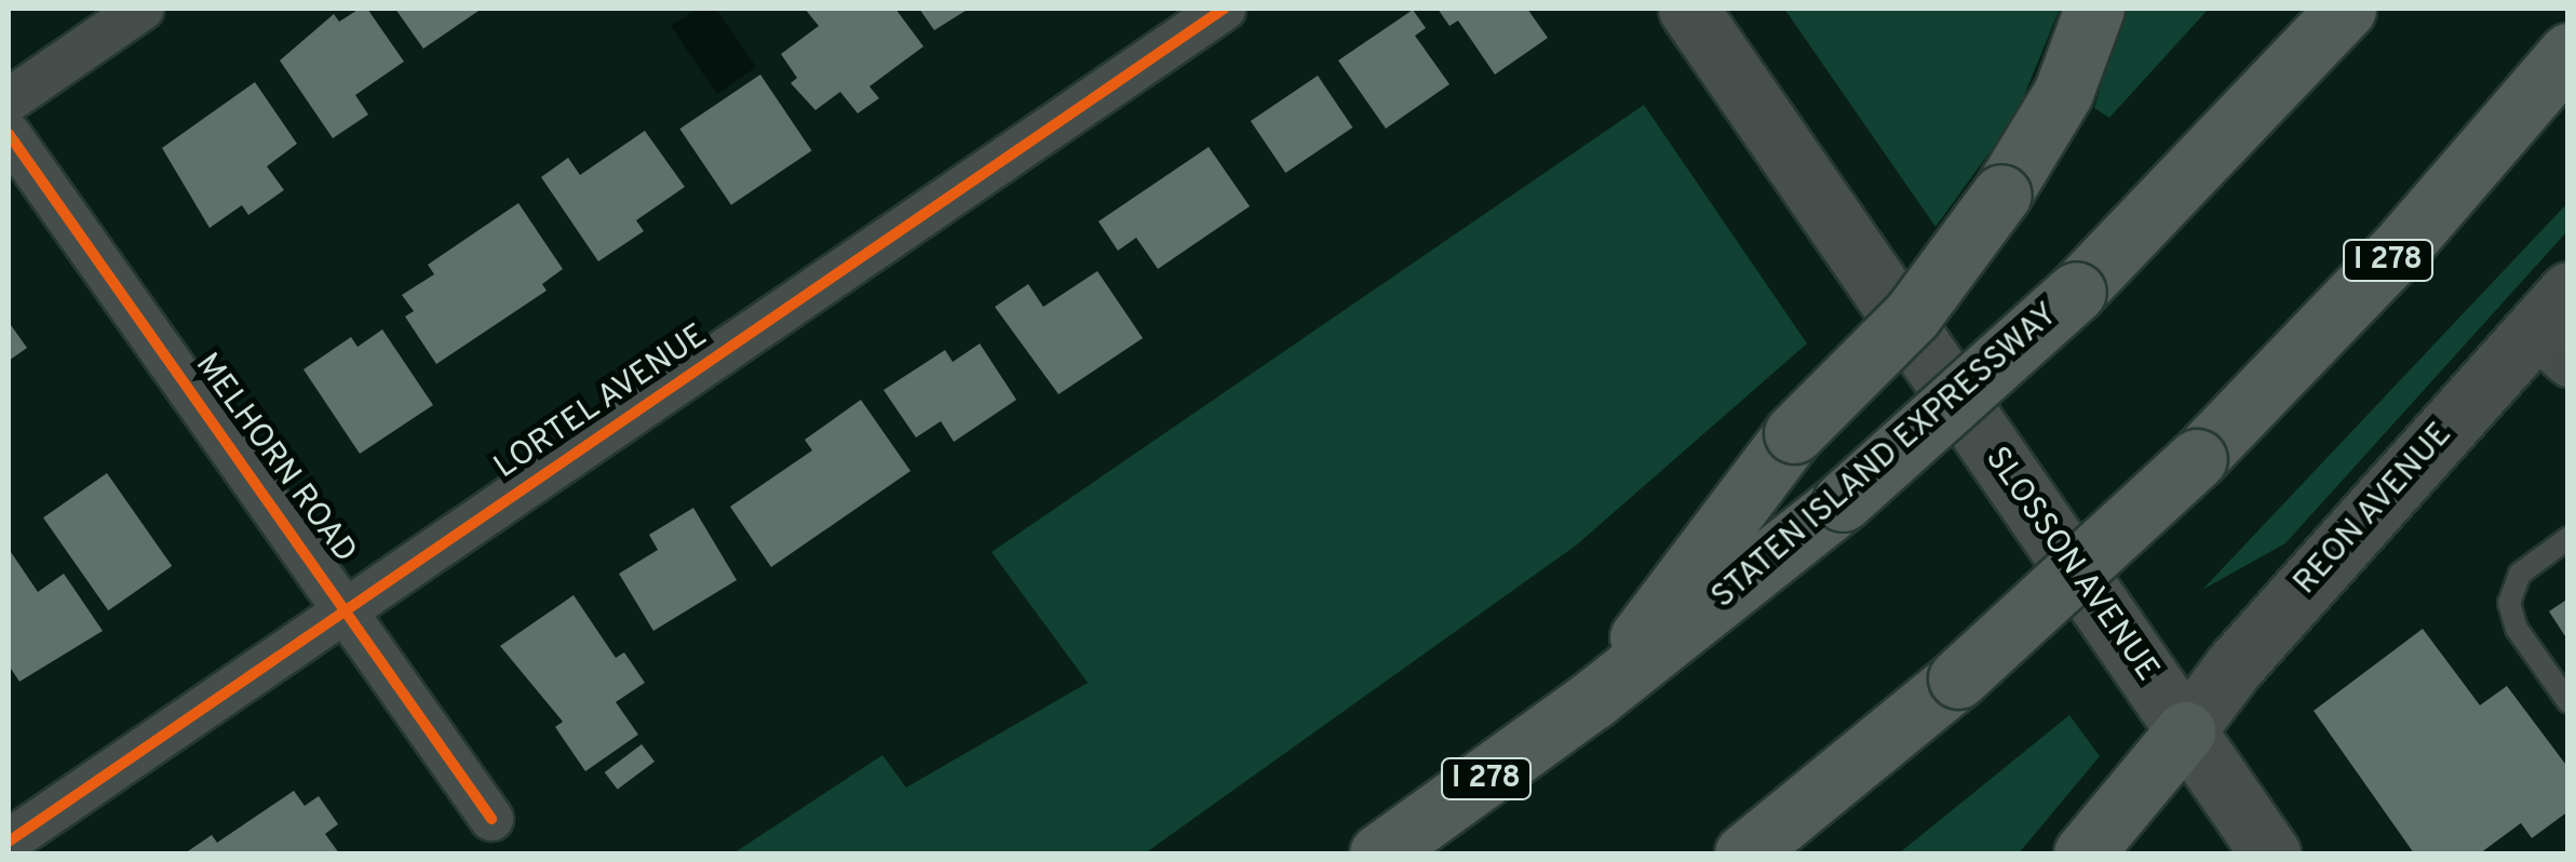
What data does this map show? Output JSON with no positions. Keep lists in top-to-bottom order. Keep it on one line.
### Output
{"streets":{"highway":["I 278","STATEN ISLAND EXPRESSWAY"],"main road":["REON AVENUE","SLOSSON AVENUE"],"street":["LORTEL AVENUE","MELHORN ROAD"]},"crossings":[["LORTEL AVENUE","MELHORN ROAD"],["REON AVENUE","SLOSSON AVENUE"]]}
